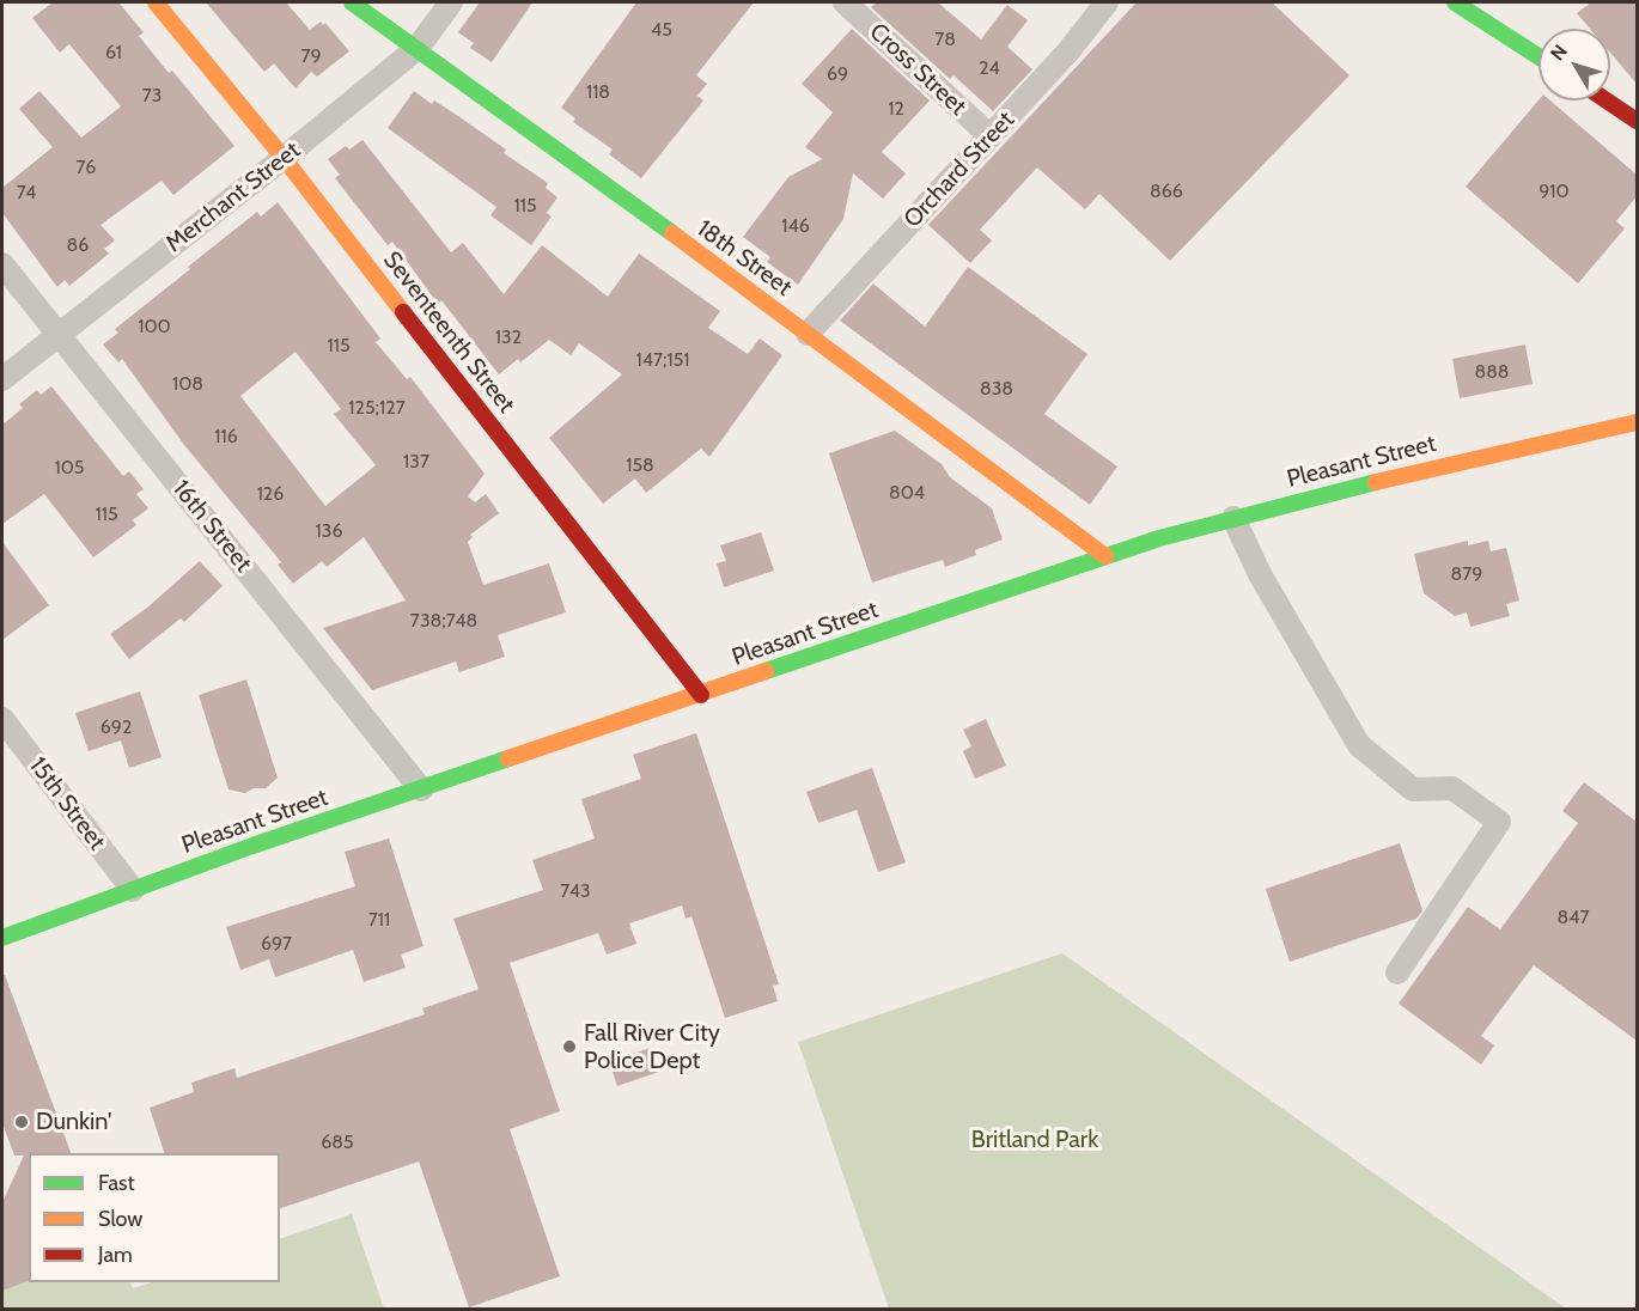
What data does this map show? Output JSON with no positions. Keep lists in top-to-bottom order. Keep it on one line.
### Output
{"streets":{"main road":["18th Street","Seventeenth Street","Pleasant Street"],"street":["Cross Street","Orchard Street","Merchant Street","16th Street","15th Street"]},"crossings":[["Cross Street","Orchard Street"],["Orchard Street","18th Street"],["Merchant Street","18th Street"],["Merchant Street","Seventeenth Street"],["Merchant Street","16th Street"],["18th Street","Pleasant Street"],["Seventeenth Street","Pleasant Street"],["Pleasant Street","16th Street"],["Pleasant Street","15th Street"]],"parks":["Britland Park"],"places":["Fall River City Police Dept","Dunkin'"],"house_numbers":["45","78","61","79","24","69","118","73","12","76","866","910","74","115","146","86","100","132","115","147;151","888","108","838","125;127","116","137","158","105","804","126","115","136","879","738;748","692","743","847","711","697","685"],"legend":["Fast","Slow","Jam"],"north":"top left"}
